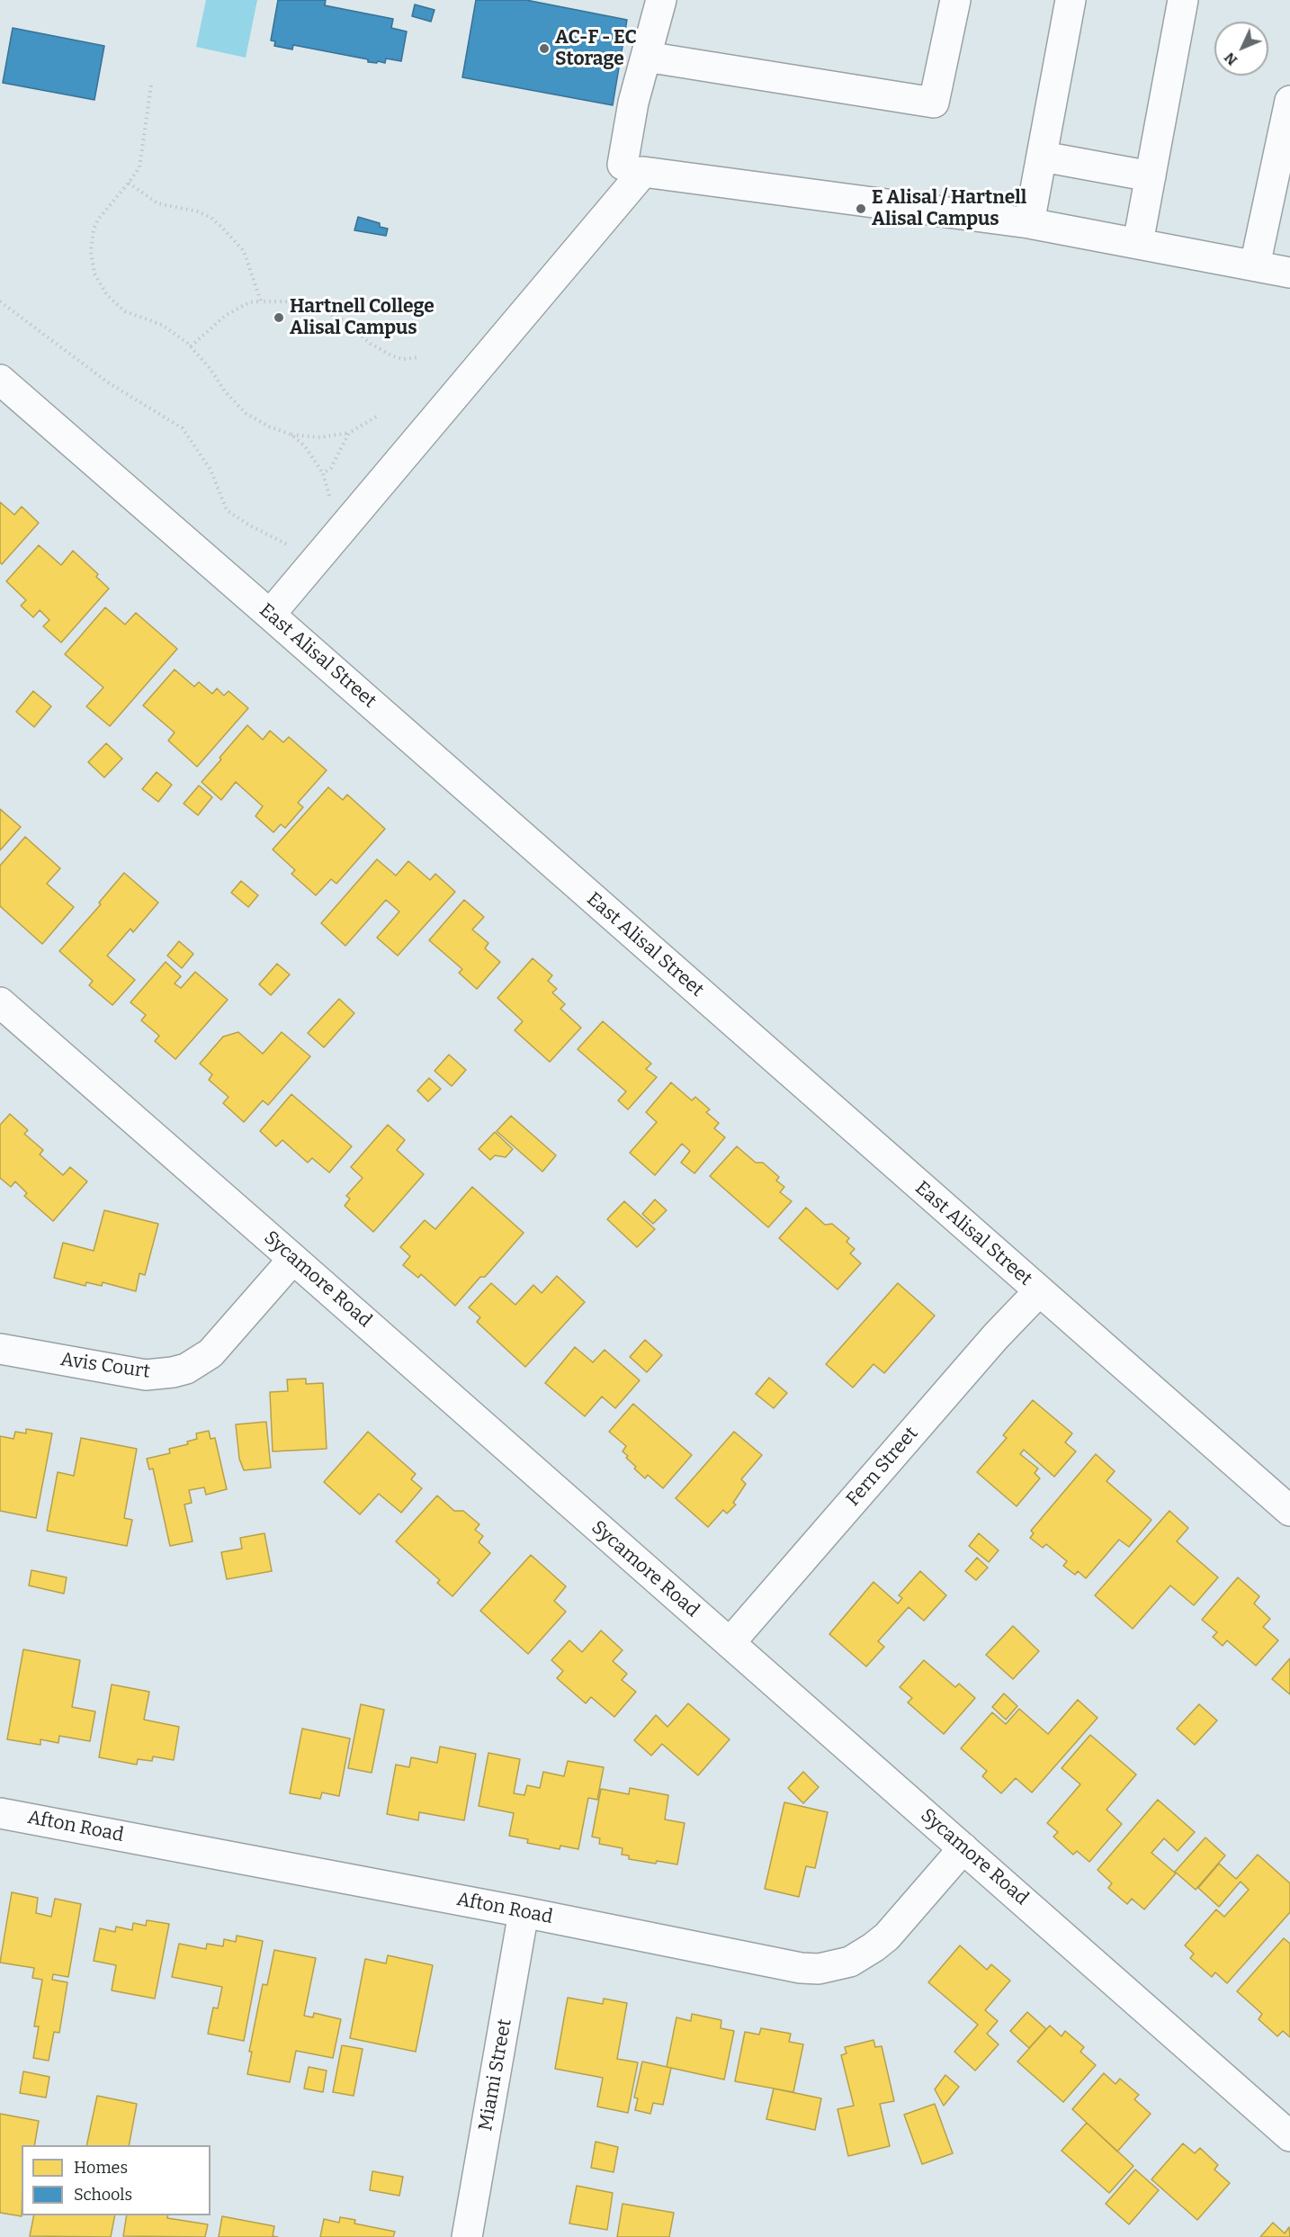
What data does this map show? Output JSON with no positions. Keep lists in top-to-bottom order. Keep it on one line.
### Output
{"streets":{"street":["East Alisal Street","Sycamore Road","Avis Court","Fern Street","Afton Road","Miami Street"]},"crossings":[["East Alisal Street","Fern Street"],["Sycamore Road","Avis Court"],["Sycamore Road","Fern Street"],["Sycamore Road","Afton Road"],["Afton Road","Miami Street"]],"places":["AC-F - EC Storage","E Alisal / Hartnell Alisal Campus","Hartnell College Alisal Campus"],"legend":["Homes","Schools"],"north":"bottom left"}
